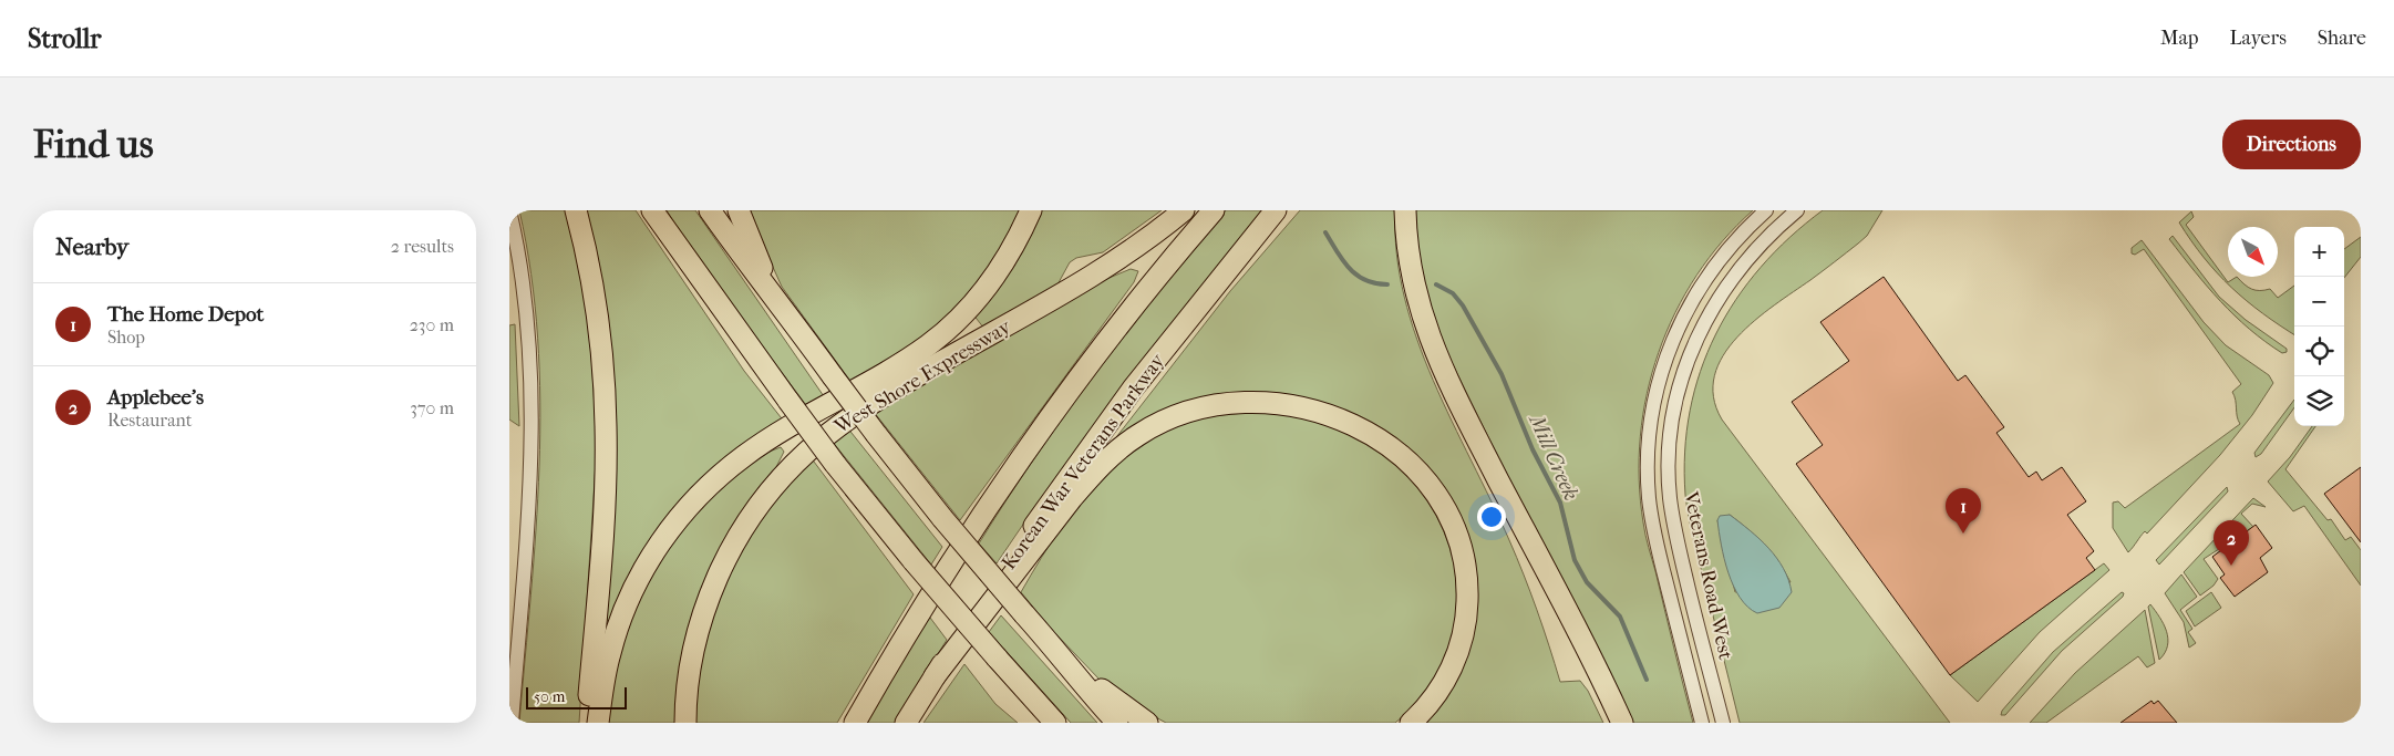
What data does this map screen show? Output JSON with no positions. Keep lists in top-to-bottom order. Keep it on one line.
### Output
{"streets":{"highway":["West Shore Expressway","Korean War Veterans Parkway"],"street":["Veterans Road West"]},"water":["Mill Creek"],"scale_bar":"50 m","north":"bottom right","page":{"header":"Strollr","nav":["Map","Layers","Share"],"buttons":"Directions","title":"Find us","heading":["Nearby","2 results"],"map_buttons":["+","−"],"list":[{"mark":"1","name":"The Home Depot","note":"Shop","value":"230 m"},{"mark":"2","name":"Applebee's","note":"Restaurant","value":"370 m"}],"pins":["1","2"],"scale":"50 m"}}
